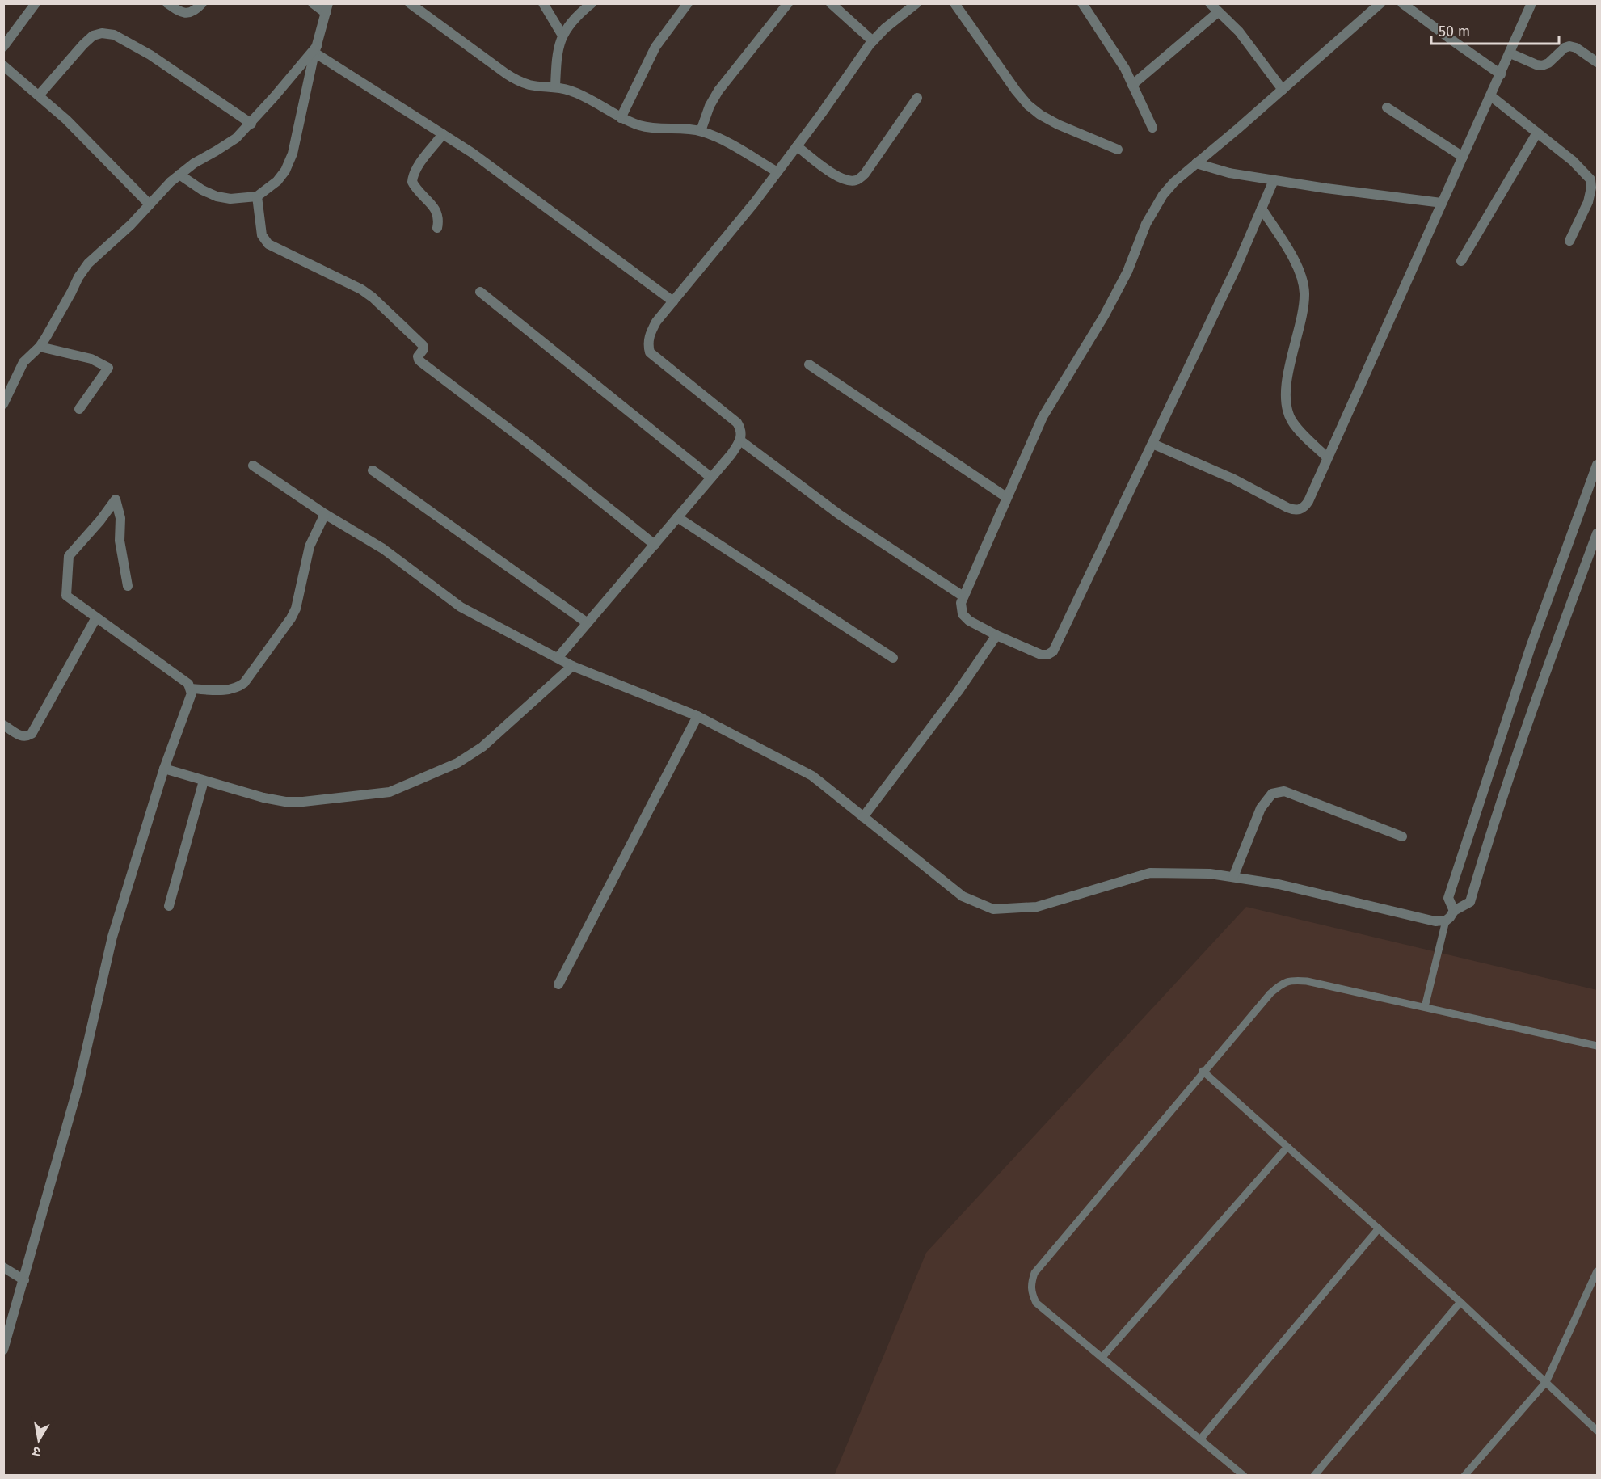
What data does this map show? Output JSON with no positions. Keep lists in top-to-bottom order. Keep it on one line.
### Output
{"scale_bar":"50 m","north":"bottom"}
